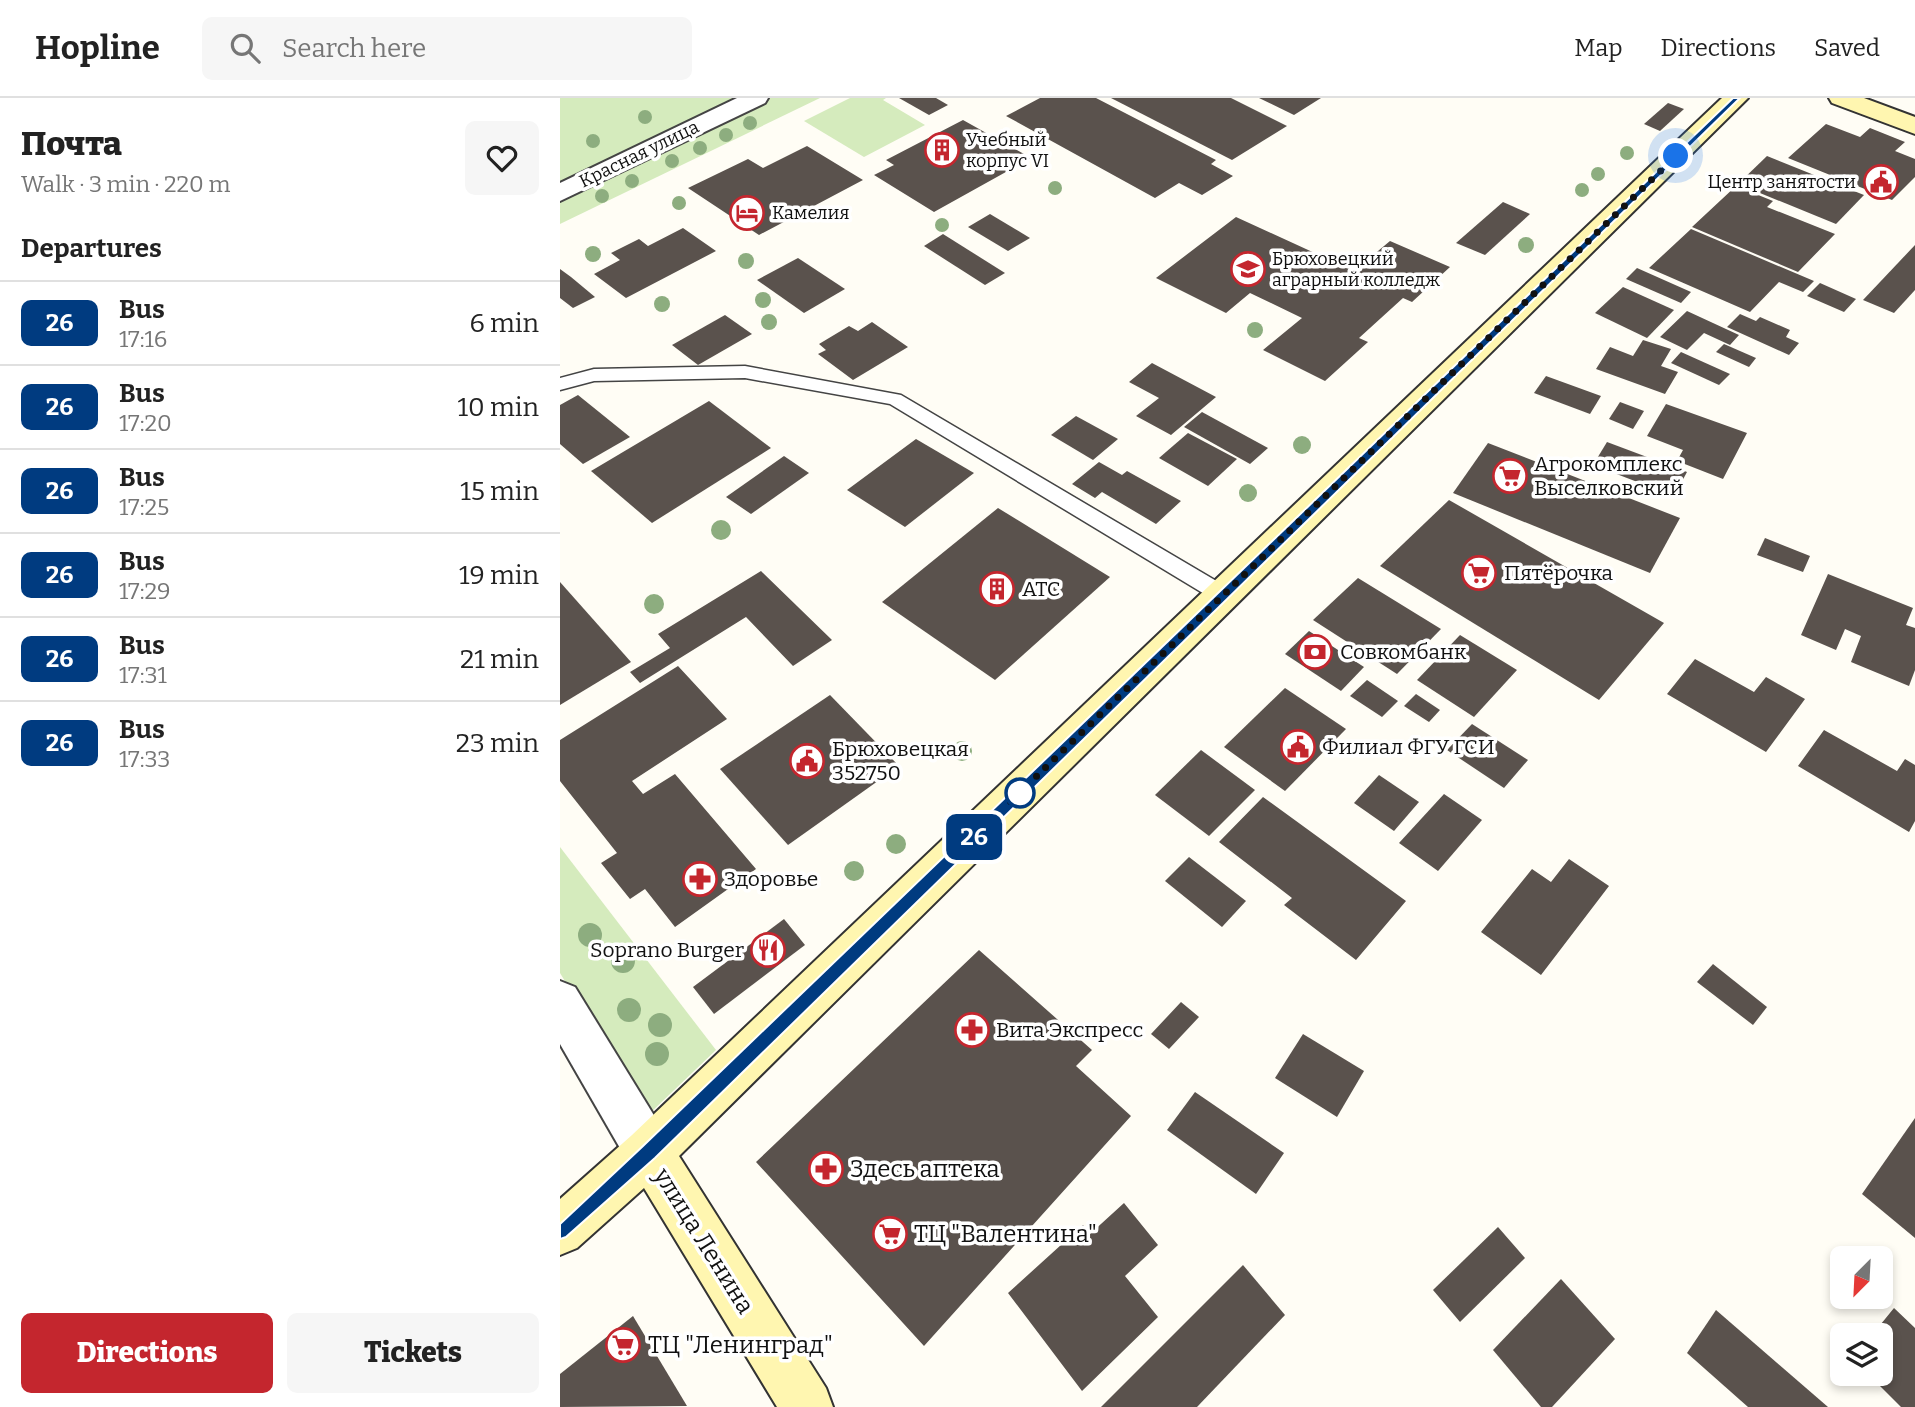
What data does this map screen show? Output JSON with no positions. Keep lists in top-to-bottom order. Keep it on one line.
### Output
{"streets":{"street":["Красная улица","улица Ленина"]},"places":{"building":["Учебный корпус VI","АТС"],"public building":["Центр занятости","Филиал ФГУ ГСИ","Брюховецкая 352750"],"hotel":["Камелия"],"school or university":["Брюховецкий аграрный колледж"],"supermarket":["Агрокомплекс Выселковский","Пятёрочка","ТЦ \"Валентина\"","ТЦ \"Ленинград\""],"bank":["Совкомбанк"],"pharmacy":["Здоровье","Вита Экспресс","Здесь аптека"],"restaurant":["Soprano Burger"]},"lines":["bus line 26"],"north":"bottom left","page":{"header":"Hopline","search":"Search here","nav":["Map","Directions","Saved"],"heading":[["Почта","Walk · 3 min · 220 m"],"Departures"],"on_map":"26","list":[{"mark":"26","name":"Bus","note":"17:16","value":"6 min"},{"mark":"26","name":"Bus","note":"17:20","value":"10 min"},{"mark":"26","name":"Bus","note":"17:25","value":"15 min"},{"mark":"26","name":"Bus","note":"17:29","value":"19 min"},{"mark":"26","name":"Bus","note":"17:31","value":"21 min"},{"mark":"26","name":"Bus","note":"17:33","value":"23 min"}],"buttons":["Directions","Tickets"]}}
